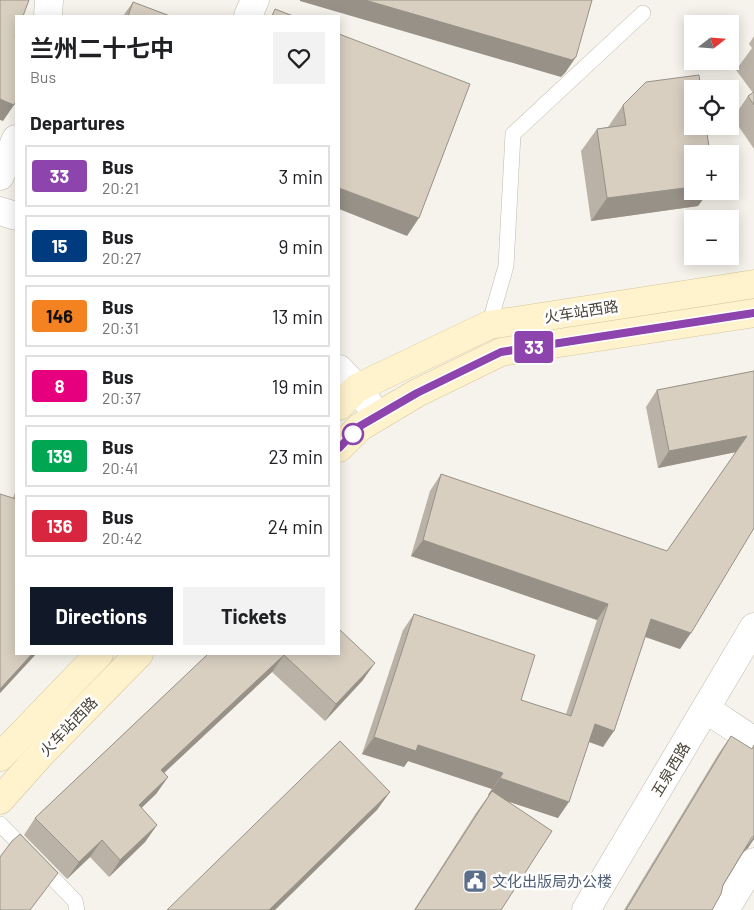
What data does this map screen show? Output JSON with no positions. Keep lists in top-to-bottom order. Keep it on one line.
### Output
{"streets":{"main road":["火车站西路"],"street":["五泉西路"]},"places":{"public building":["文化出版局办公楼"]},"lines":["bus line 33"],"north":"right","page":{"on_map":"33","map_buttons":["+","−"],"heading":[["兰州二十七中","Bus"],"Departures"],"list":[{"mark":"33","name":"Bus","note":"20:21","value":"3 min"},{"mark":"15","name":"Bus","note":"20:27","value":"9 min"},{"mark":"146","name":"Bus","note":"20:31","value":"13 min"},{"mark":"8","name":"Bus","note":"20:37","value":"19 min"},{"mark":"139","name":"Bus","note":"20:41","value":"23 min"},{"mark":"136","name":"Bus","note":"20:42","value":"24 min"}],"buttons":["Directions","Tickets"]}}
